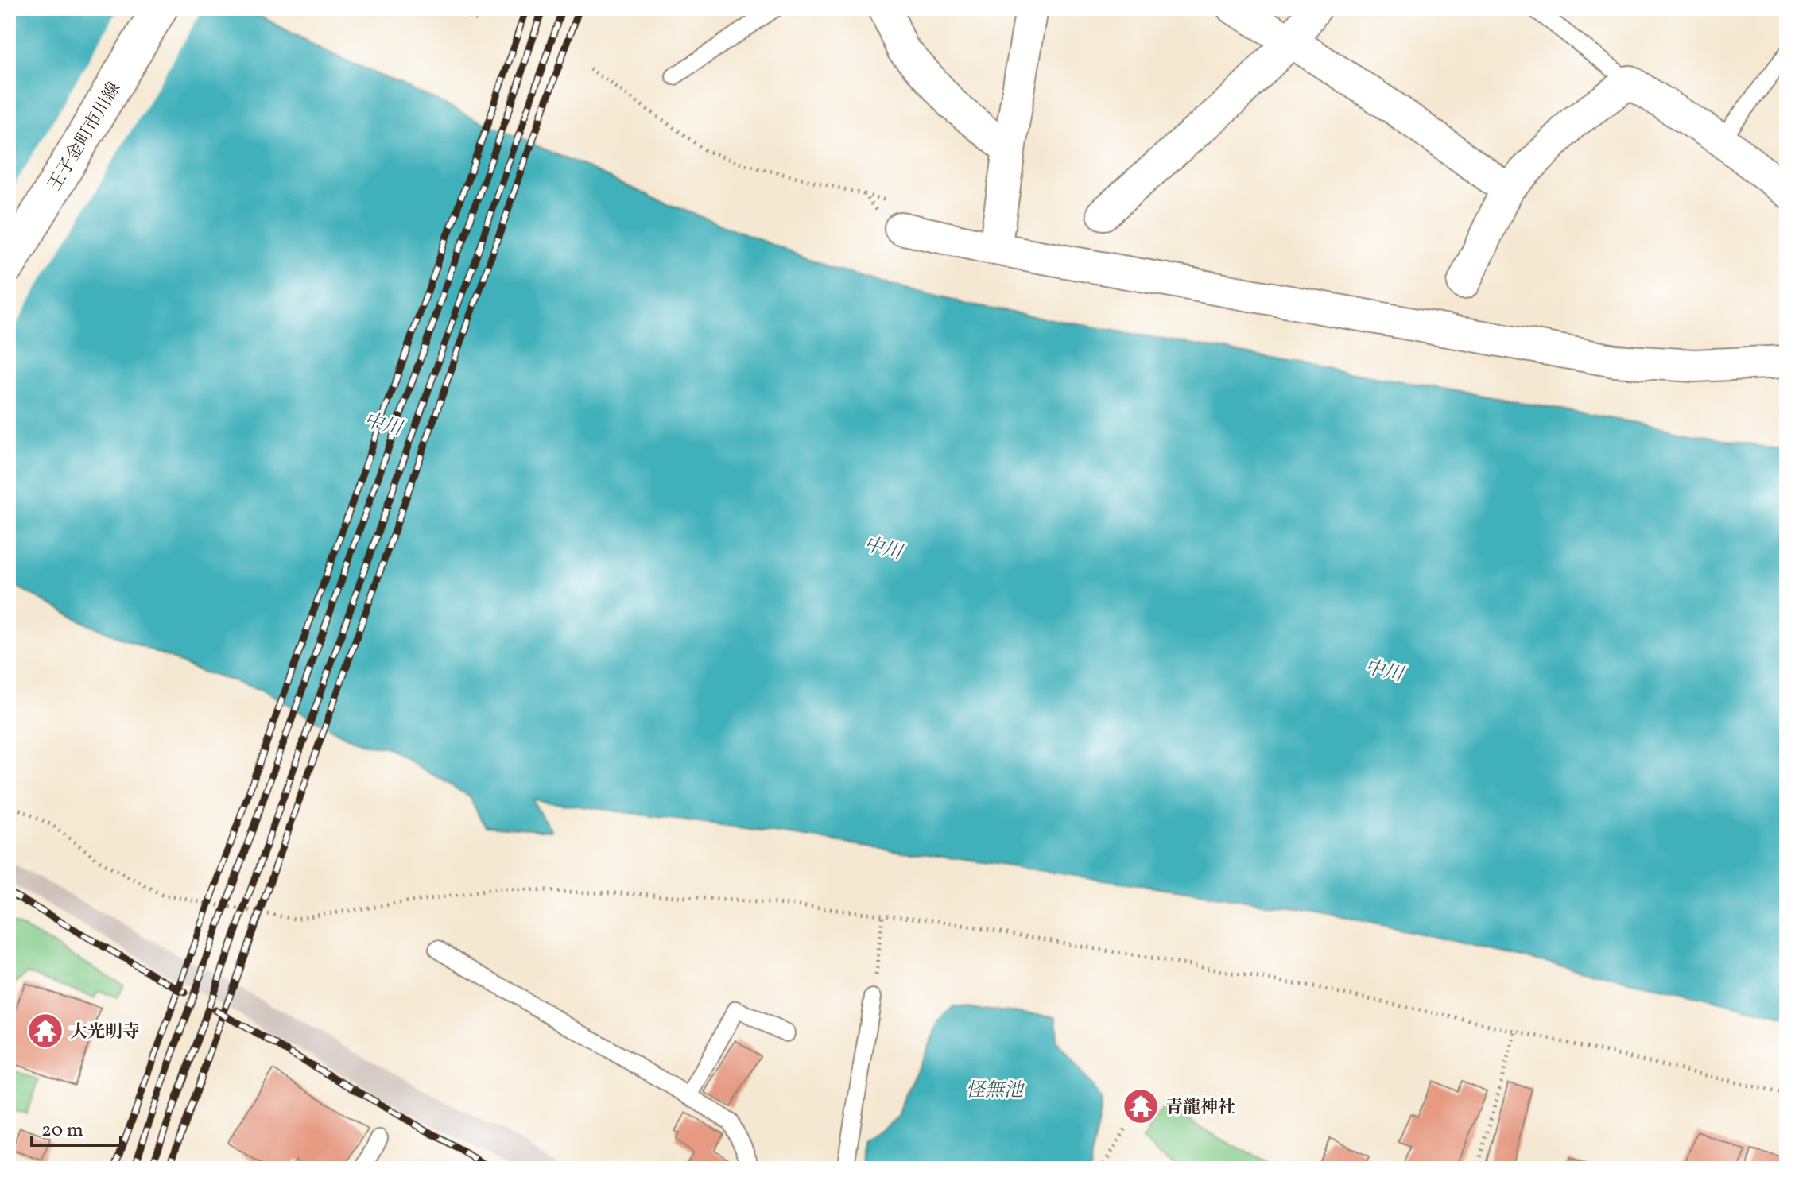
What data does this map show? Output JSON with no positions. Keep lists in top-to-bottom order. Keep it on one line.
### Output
{"streets":{"main road":["王子金町市川線"]},"water":["中川","怪無池"],"places":{"temple":["大光明寺","青龍神社"]},"scale_bar":"20 m"}
